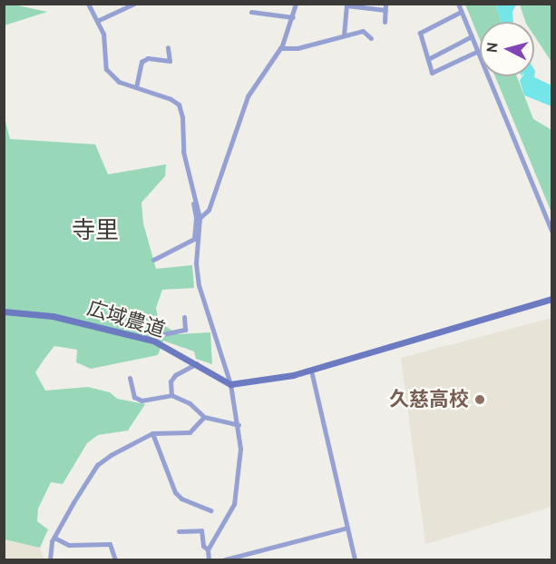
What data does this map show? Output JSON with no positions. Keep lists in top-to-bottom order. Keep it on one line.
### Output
{"streets":{"street":["広域農道"]},"districts":["寺里"],"places":["久慈高校"],"north":"left"}
